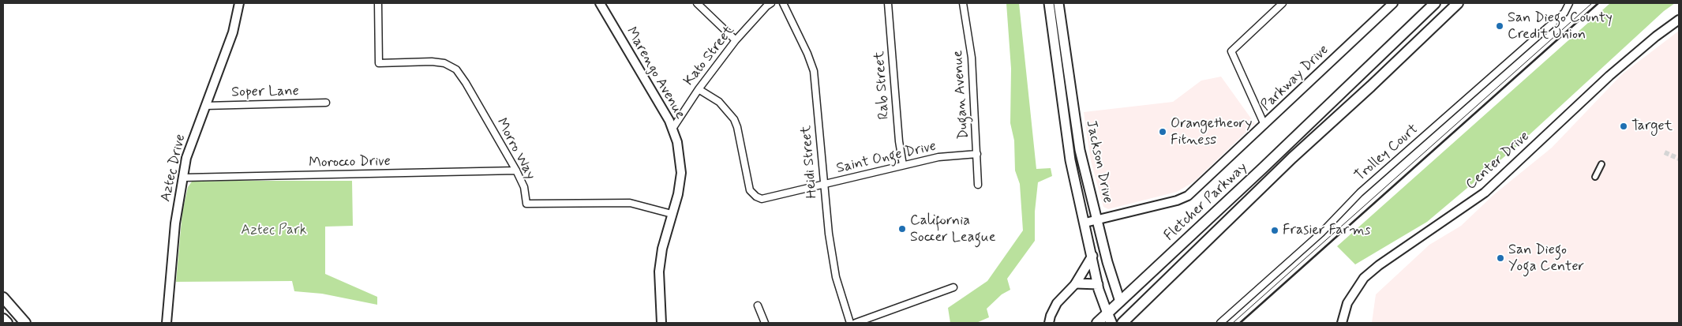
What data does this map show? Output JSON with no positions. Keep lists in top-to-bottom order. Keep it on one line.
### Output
{"streets":{"main road":["Jackson Drive","Fletcher Parkway"],"street":["Kato Street","Marengo Avenue","Parkway Drive","Rab Street","Soper Lane","Dugan Avenue","Morro Way","Trolley Court","Saint Onge Drive","Center Drive","Heidi Street","Morocco Drive","Aztec Drive"]},"crossings":[["Kato Street","Marengo Avenue"],["Kato Street","Saint Onge Drive"],["Marengo Avenue","Morro Way"],["Parkway Drive","Jackson Drive"],["Rab Street","Saint Onge Drive"],["Soper Lane","Aztec Drive"],["Dugan Avenue","Saint Onge Drive"],["Morro Way","Morocco Drive"],["Saint Onge Drive","Heidi Street"],["Jackson Drive","Fletcher Parkway"],["Morocco Drive","Aztec Drive"]],"parks":["Aztec Park"],"places":["San Diego County Credit Union","Target","Orangetheory Fitness","California Soccer League","Frasier Farms","San Diego Yoga Center"]}
